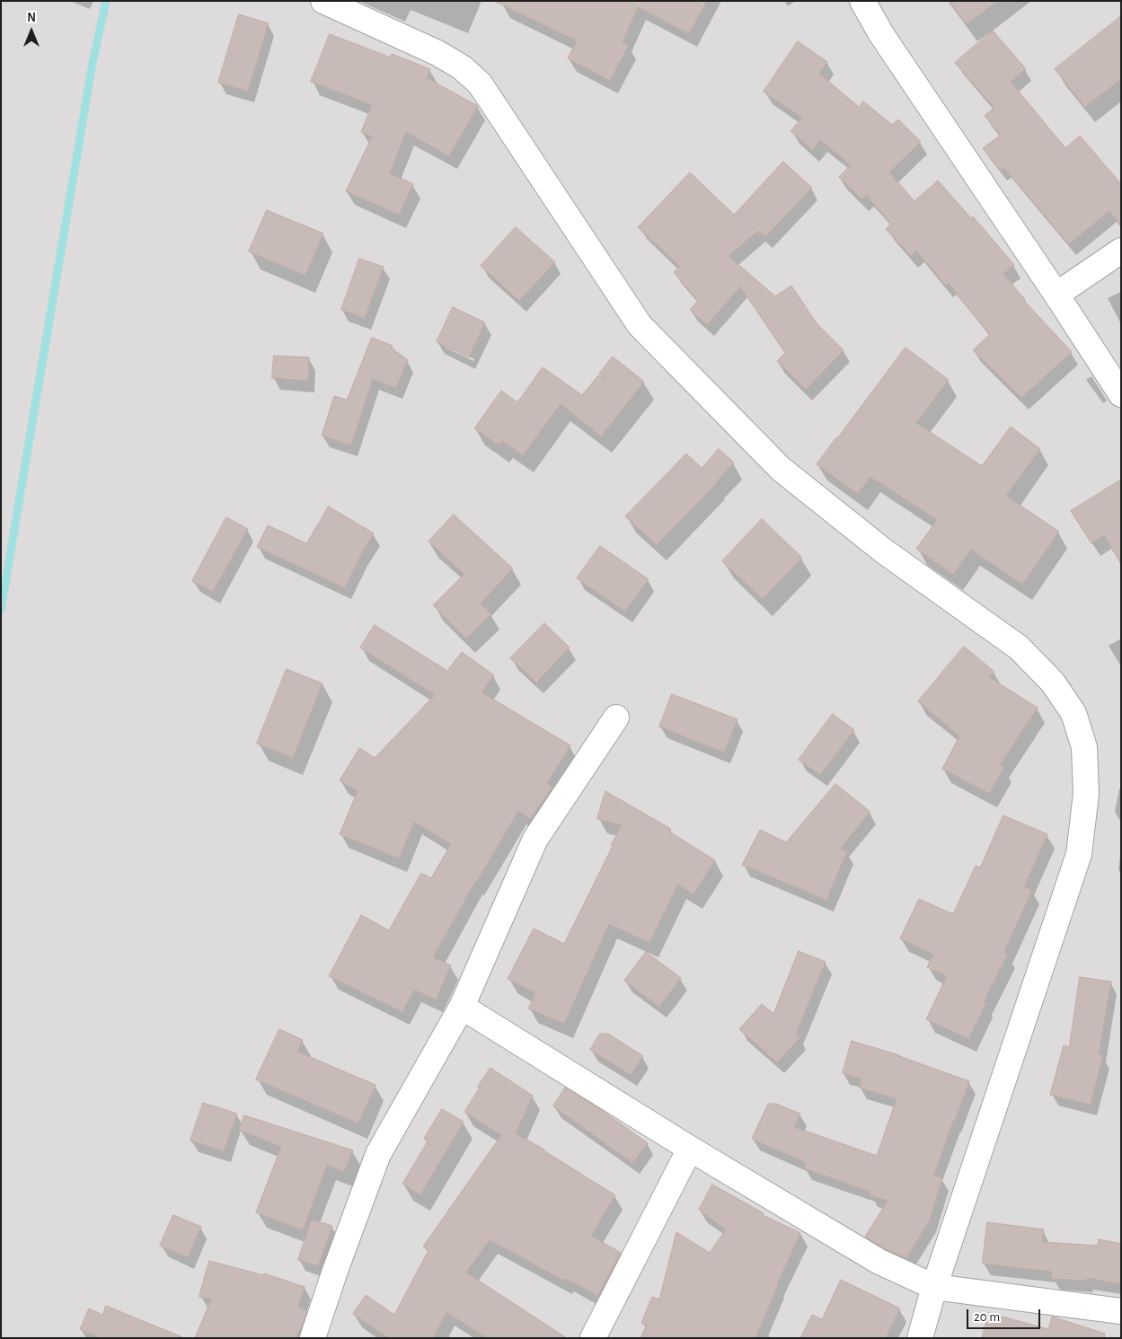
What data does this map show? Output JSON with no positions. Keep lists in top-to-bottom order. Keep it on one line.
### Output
{"scale_bar":"20 m","north":"top"}
